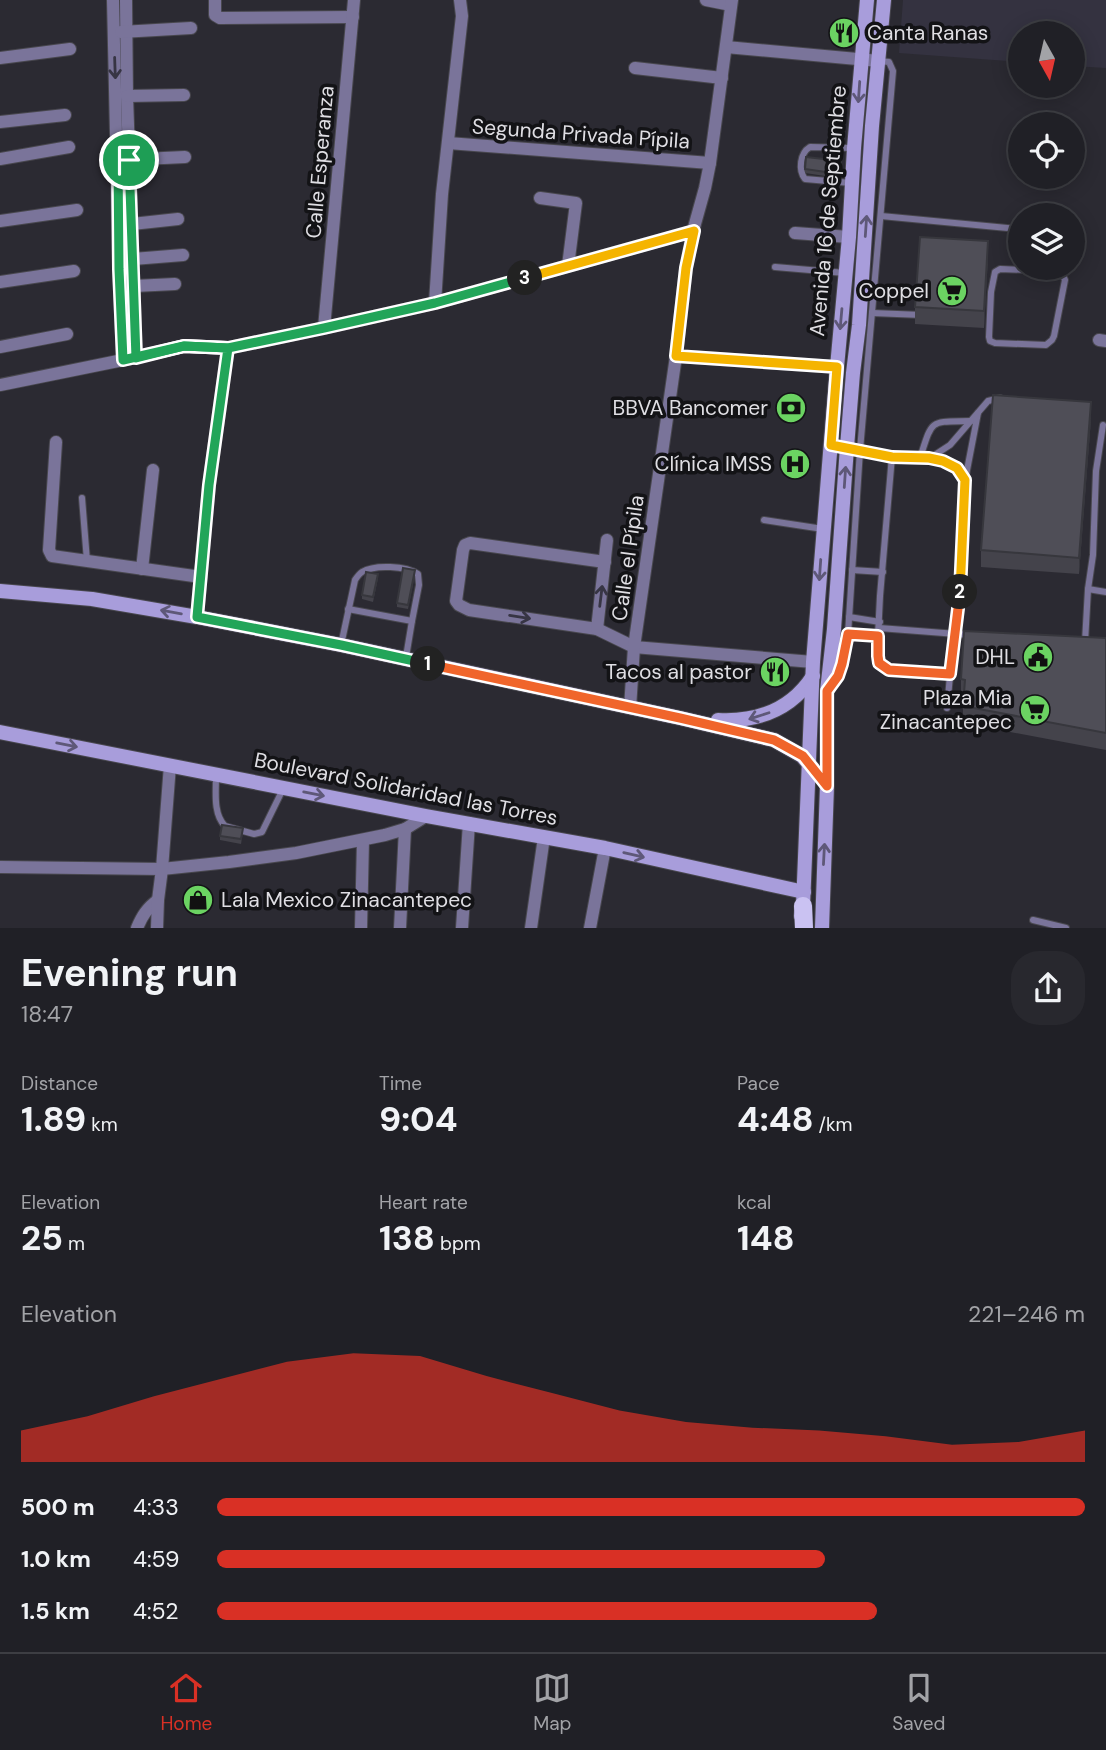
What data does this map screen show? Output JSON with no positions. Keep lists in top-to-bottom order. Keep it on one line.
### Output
{"streets":{"main road":["Avenida 16 de Septiembre","Boulevard Solidaridad las Torres"],"street":["Segunda Privada Pípila","Calle Esperanza","Calle el Pípila"]},"crossings":[["Segunda Privada Pípila","Calle el Pípila"],["Avenida 16 de Septiembre","Boulevard Solidaridad las Torres"]],"one_way":["Boulevard Solidaridad las Torres"],"places":{"restaurant":["Canta Ranas","Tacos al pastor"],"supermarket":["Coppel","Plaza Mia Zinacantepec"],"bank":["BBVA Bancomer"],"hospital":["Clínica IMSS"],"public building":["DHL"],"shop":["Lala Mexico Zinacantepec"]},"north":"bottom","page":{"pins":["3","2","1"],"heading":["Evening run","18:47"],"stats":[["Distance","1.89 km"],["Time","9:04"],["Pace","4:48 /km"],["Elevation","25 m"],["Heart rate","138 bpm"],["kcal","148"]],"chart":["Elevation","221–246 m"],"list":[{"name":"500 m","note":"4:33"},{"name":"1.0 km","note":"4:59"},{"name":"1.5 km","note":"4:52"}],"tabs":["Home","Map","Saved"]}}
